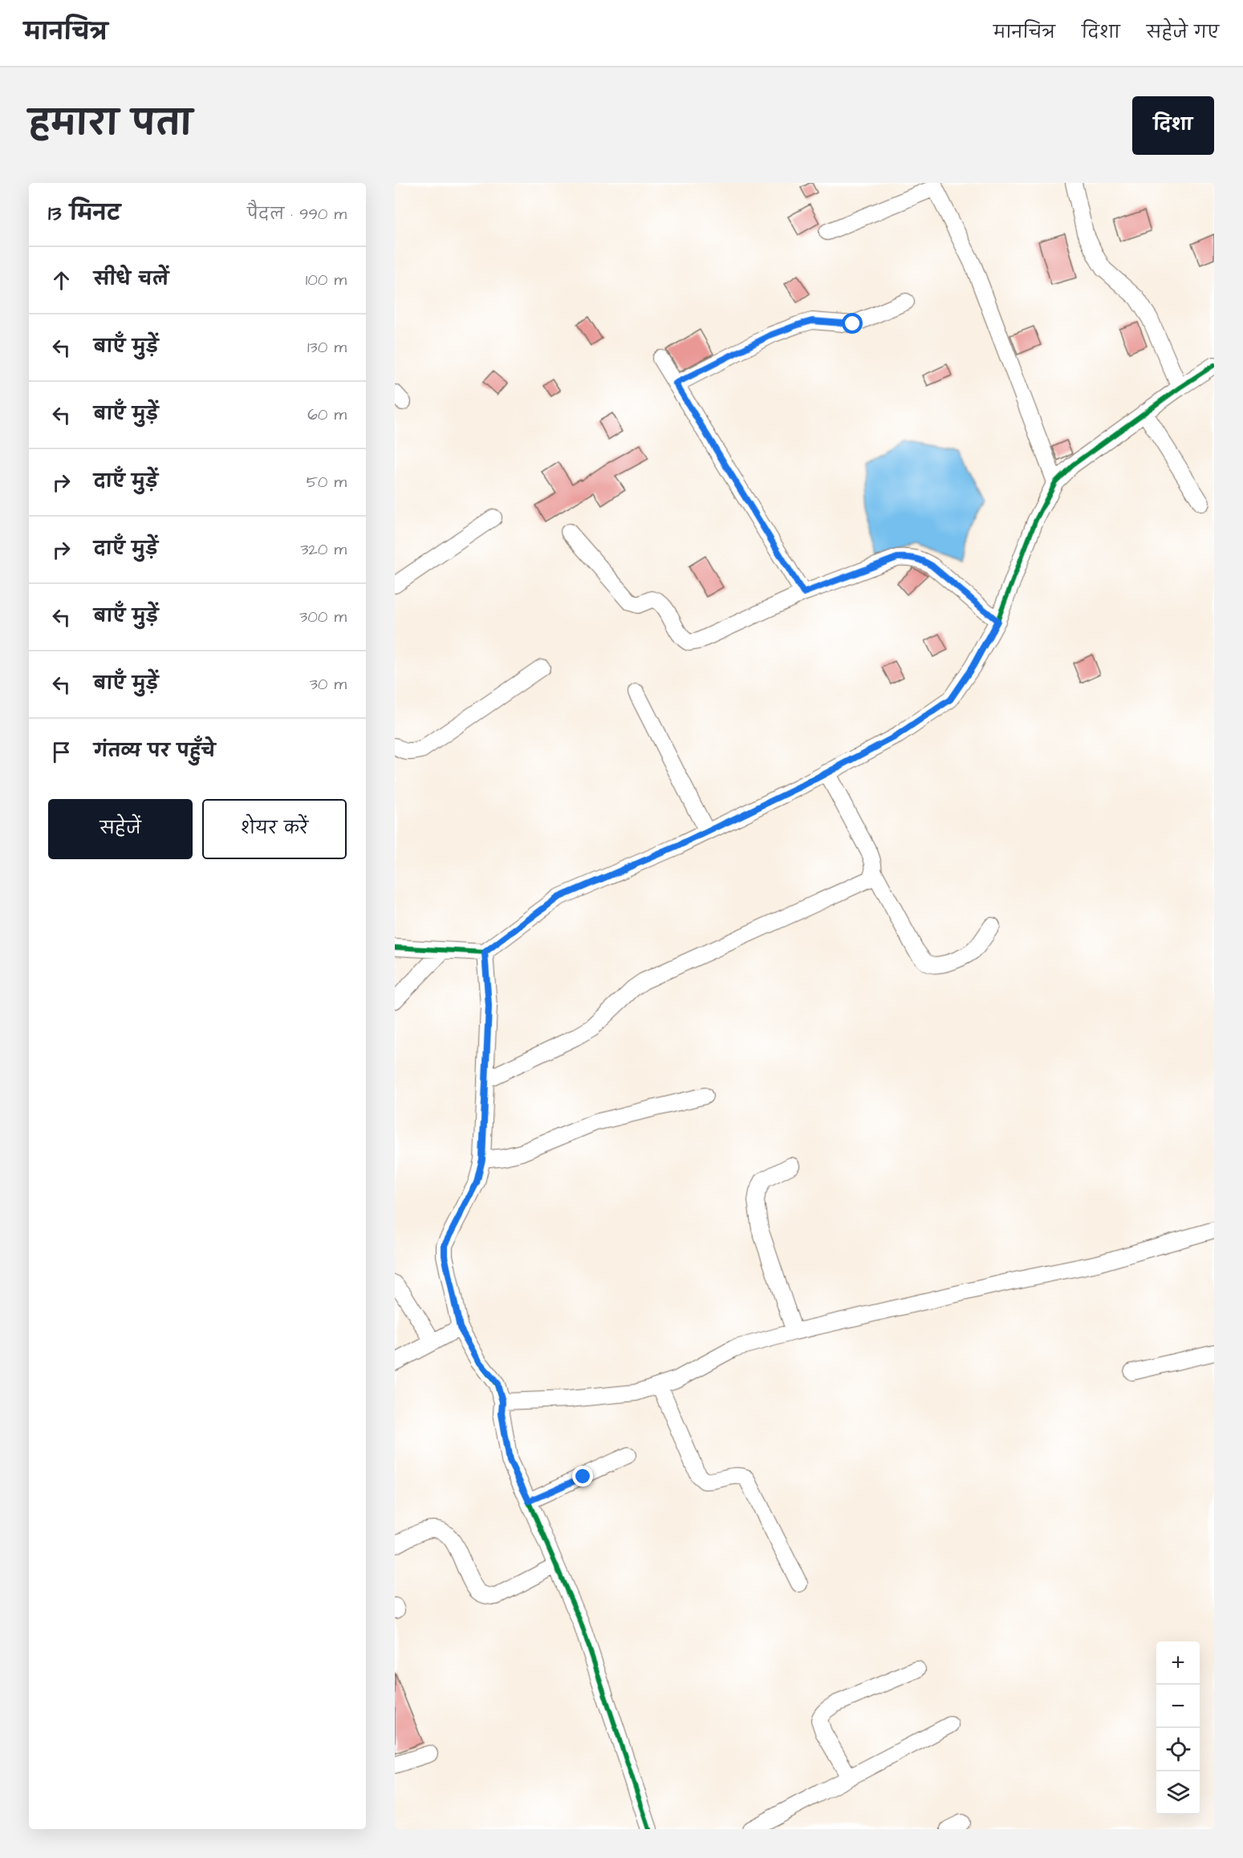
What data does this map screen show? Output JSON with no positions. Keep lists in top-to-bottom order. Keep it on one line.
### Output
{"page":{"header":"मानचित्र","nav":["मानचित्र","दिशा","सहेजे गए"],"title":"हमारा पता","buttons":["दिशा",["सहेजें","शेयर करें"]],"heading":["13 मिनट","पैदल · 990 m"],"list":[["सीधे चलें","100 m"],["बाएँ मुड़ें","130 m"],["बाएँ मुड़ें","60 m"],["दाएँ मुड़ें","50 m"],["दाएँ मुड़ें","320 m"],["बाएँ मुड़ें","300 m"],["बाएँ मुड़ें","30 m"],"गंतव्य पर पहुँचे"],"map_buttons":["+","−"]}}
